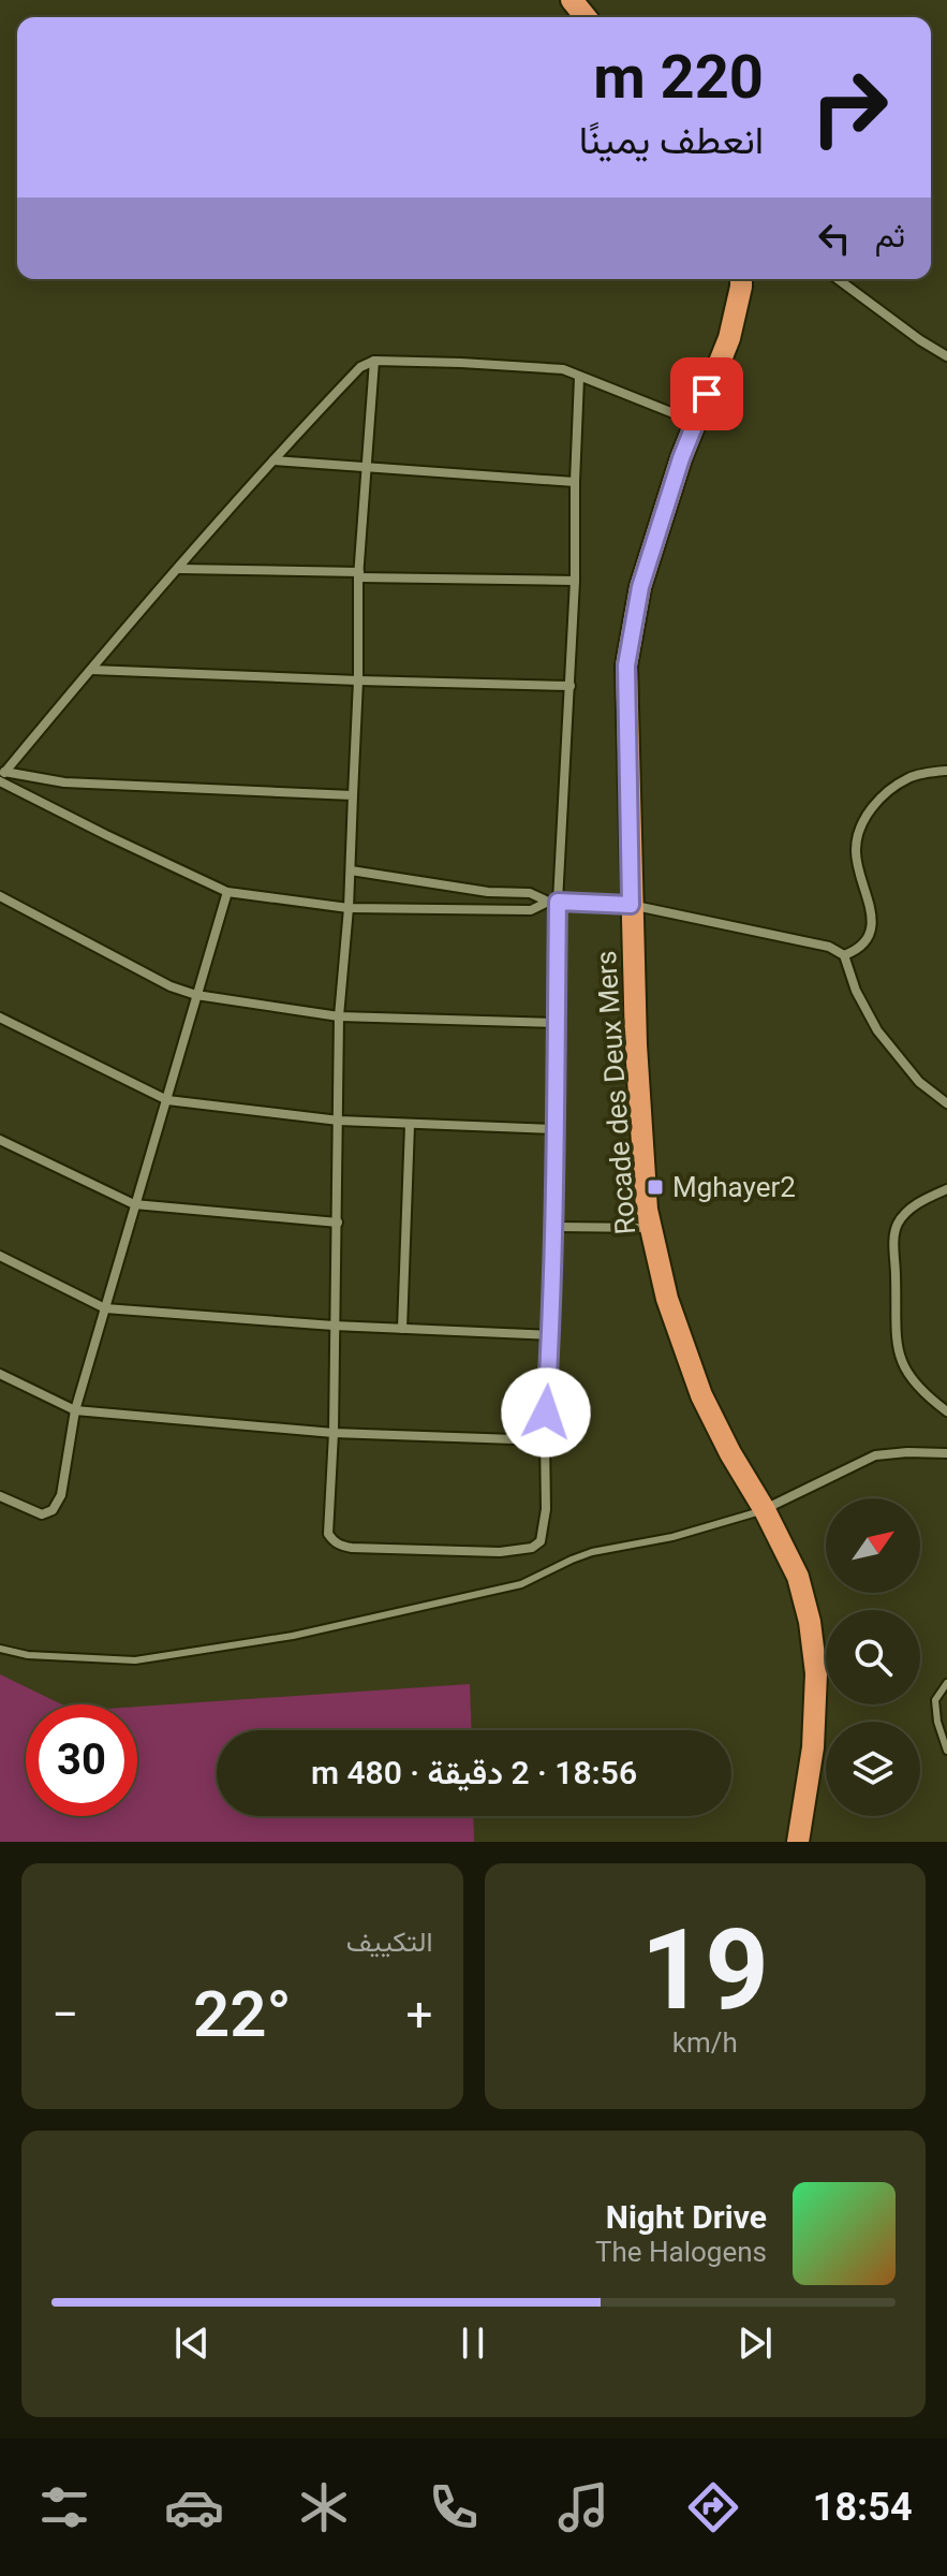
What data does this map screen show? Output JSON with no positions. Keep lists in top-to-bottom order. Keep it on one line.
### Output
{"streets":{"highway":["Rocade des Deux Mers"]},"places":{"transit":["Mghayer2"]},"north":"top right","page":{"turn":["220 m","انعطف يمينًا"],"then":"ثم","limit":"30","trip":"18:56 · 2 دقيقة · 480 m","tile":[["19","km/h"],"التكييف"],"heat":["−","22°","+"],"song":["Night Drive","The Halogens"],"tabs":"18:54"}}
